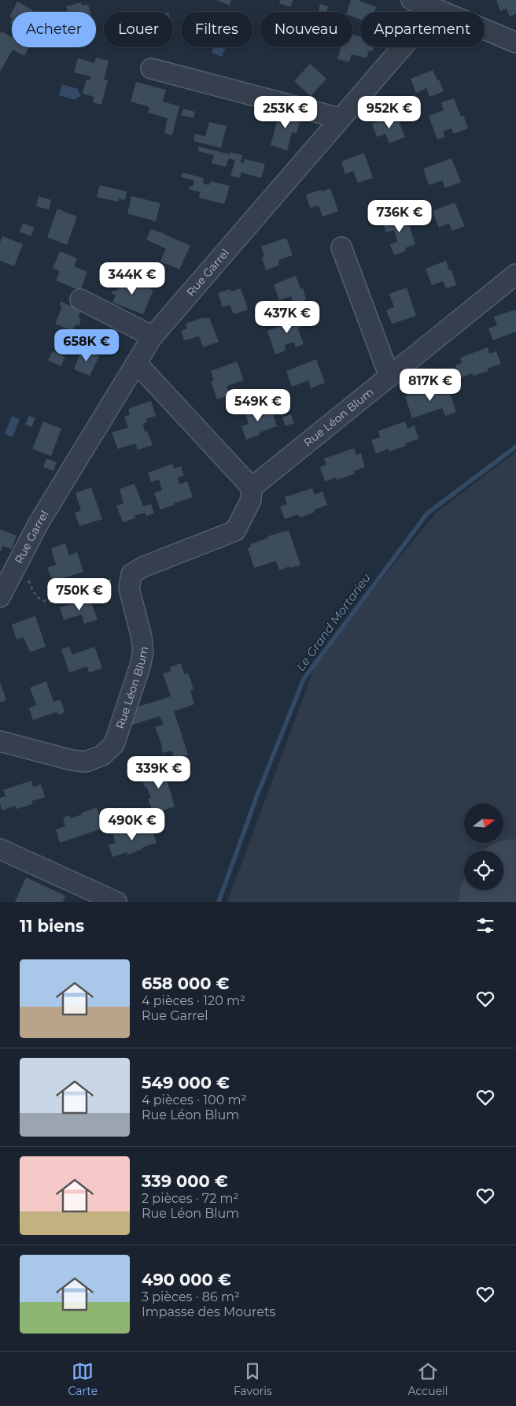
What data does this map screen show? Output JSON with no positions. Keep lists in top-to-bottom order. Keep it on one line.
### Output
{"streets":{"street":["Rue Garrel","Rue Léon Blum"]},"water":["Le Grand Mortarieu"],"north":"right","page":{"chip":["Acheter","Louer","Filtres","Nouveau","Appartement"],"price":["253K €","952K €","736K €","344K €","437K €","658K €","817K €","549K €","750K €","339K €","490K €"],"heading":"11 biens","list":[{"name":"658 000 €","note":"4 pièces · 120 m² · Rue Garrel"},{"name":"549 000 €","note":"4 pièces · 100 m² · Rue Léon Blum"},{"name":"339 000 €","note":"2 pièces · 72 m² · Rue Léon Blum"},{"name":"490 000 €","note":"3 pièces · 86 m² · Impasse des Mourets"}],"tabs":["Carte","Favoris","Accueil"]}}
